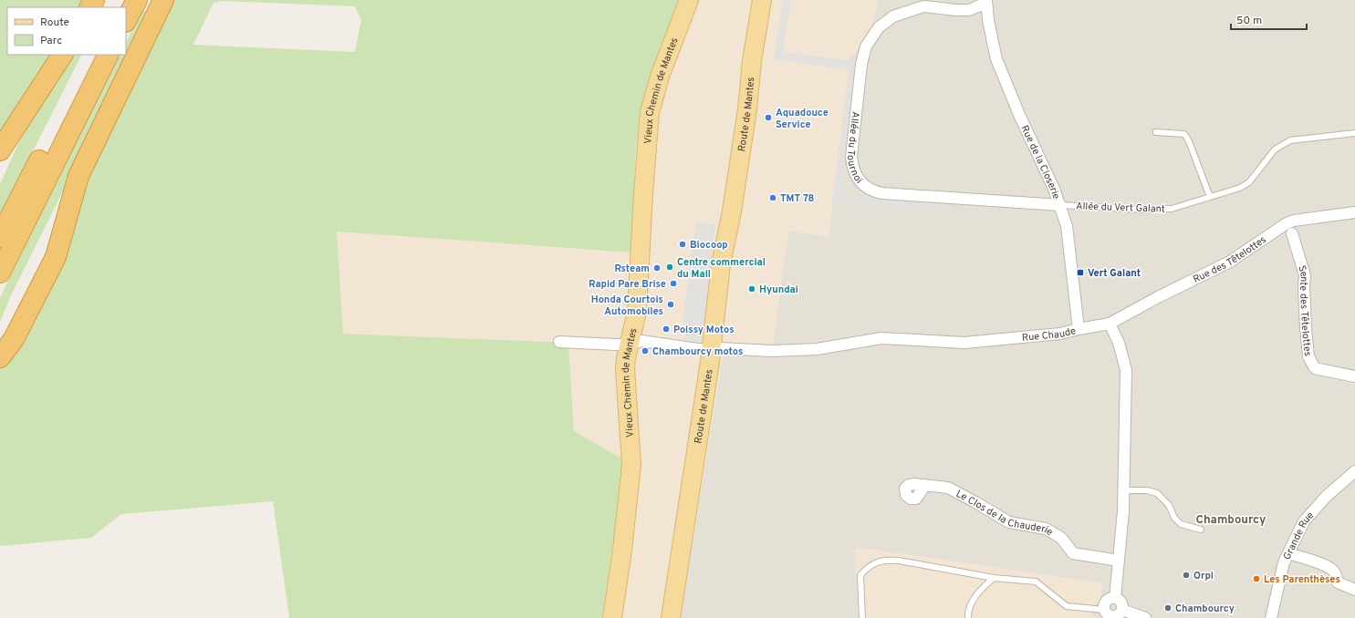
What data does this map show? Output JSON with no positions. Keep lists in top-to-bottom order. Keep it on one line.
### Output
{"streets":{"main road":["Vieux Chemin de Mantes","Route de Mantes"],"street":["Allée du Tournoi","Rue de la Closerie","Rue des Têtelottes","Sente des Têtelottes","Rue Chaude","Le Clos de la Chauderie","Grande Rue"],"lane":["Allée du Vert Galant"]},"crossings":[["Vieux Chemin de Mantes","Rue Chaude"],["Route de Mantes","Rue Chaude"],["Allée du Tournoi","Rue de la Closerie"],["Allée du Tournoi","Allée du Vert Galant"],["Rue de la Closerie","Allée du Vert Galant"],["Rue de la Closerie","Rue Chaude"],["Rue des Têtelottes","Rue Chaude"]],"districts":["Chambourcy"],"places":{"other":["Aquadouce Service","TMT 78","Biocoop","Centre commercial du Mail","Rsteam","Rapid Pare Brise","Hyundai","Honda Courtois Automobiles","Poissy Motos","Chambourcy motos","Orpi","Les Parenthèses","Chambourcy"],"transit":["Vert Galant"]},"legend":["Route","Parc"],"scale_bar":"50 m"}
